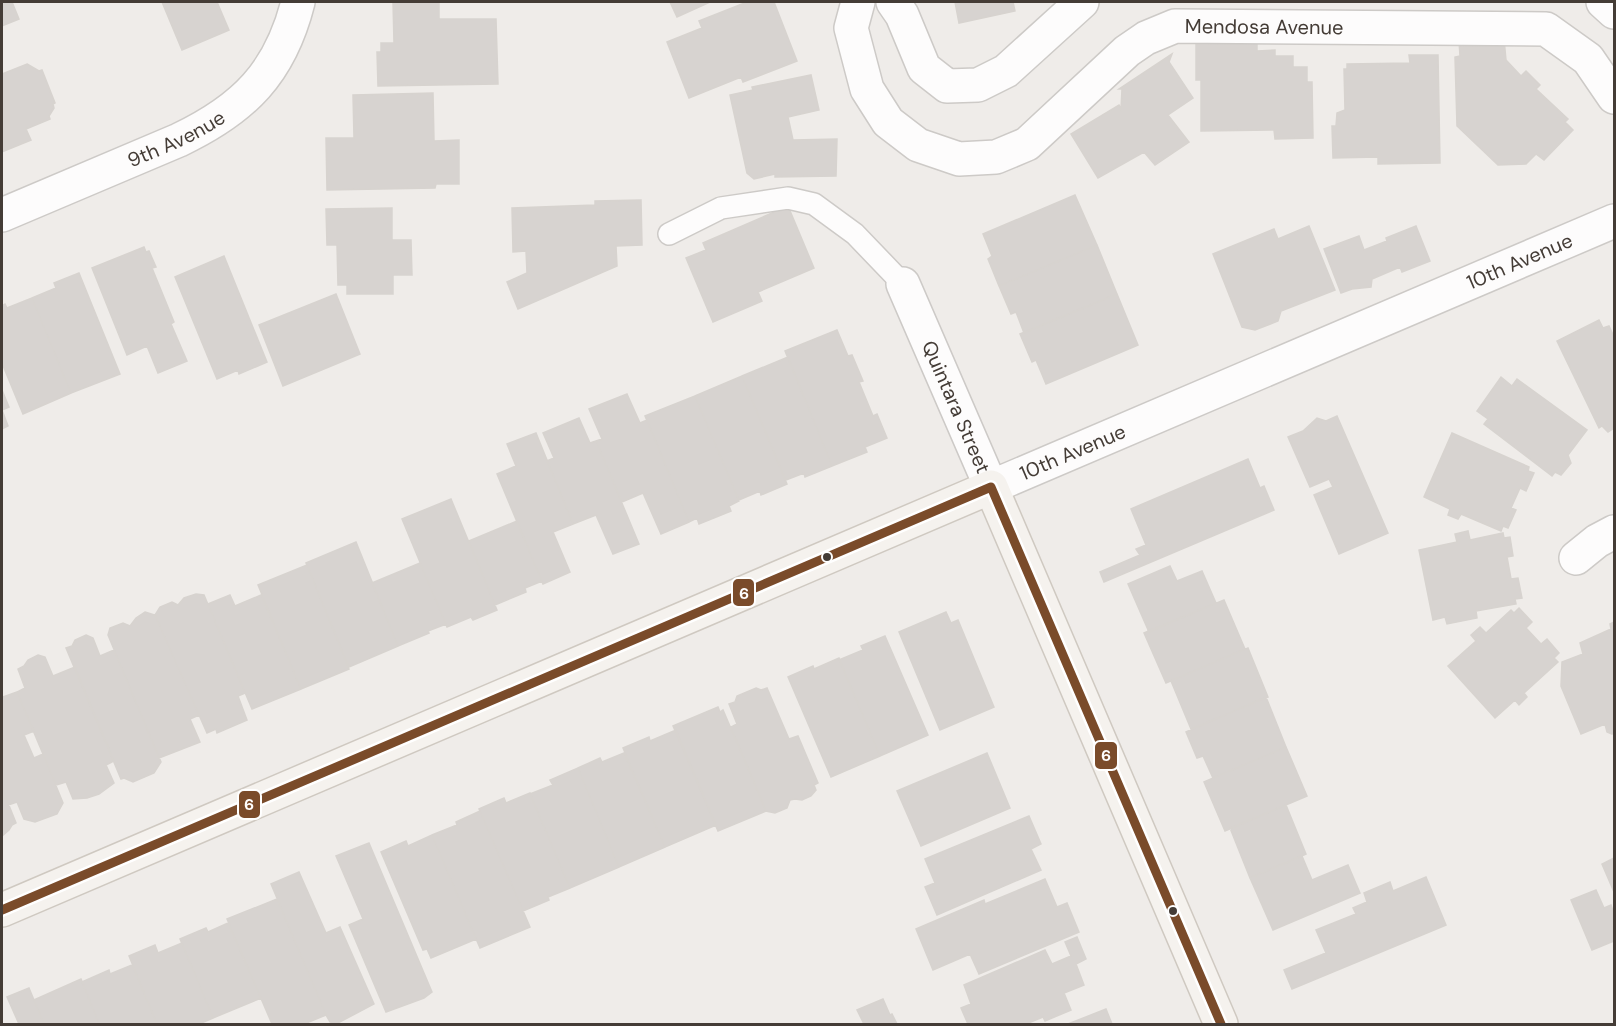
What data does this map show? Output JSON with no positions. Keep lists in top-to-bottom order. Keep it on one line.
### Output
{"streets":{"street":["Mendosa Avenue","9th Avenue","10th Avenue","Quintara Street"]},"crossings":[["10th Avenue","Quintara Street"]],"lines":["transit line 6"]}
